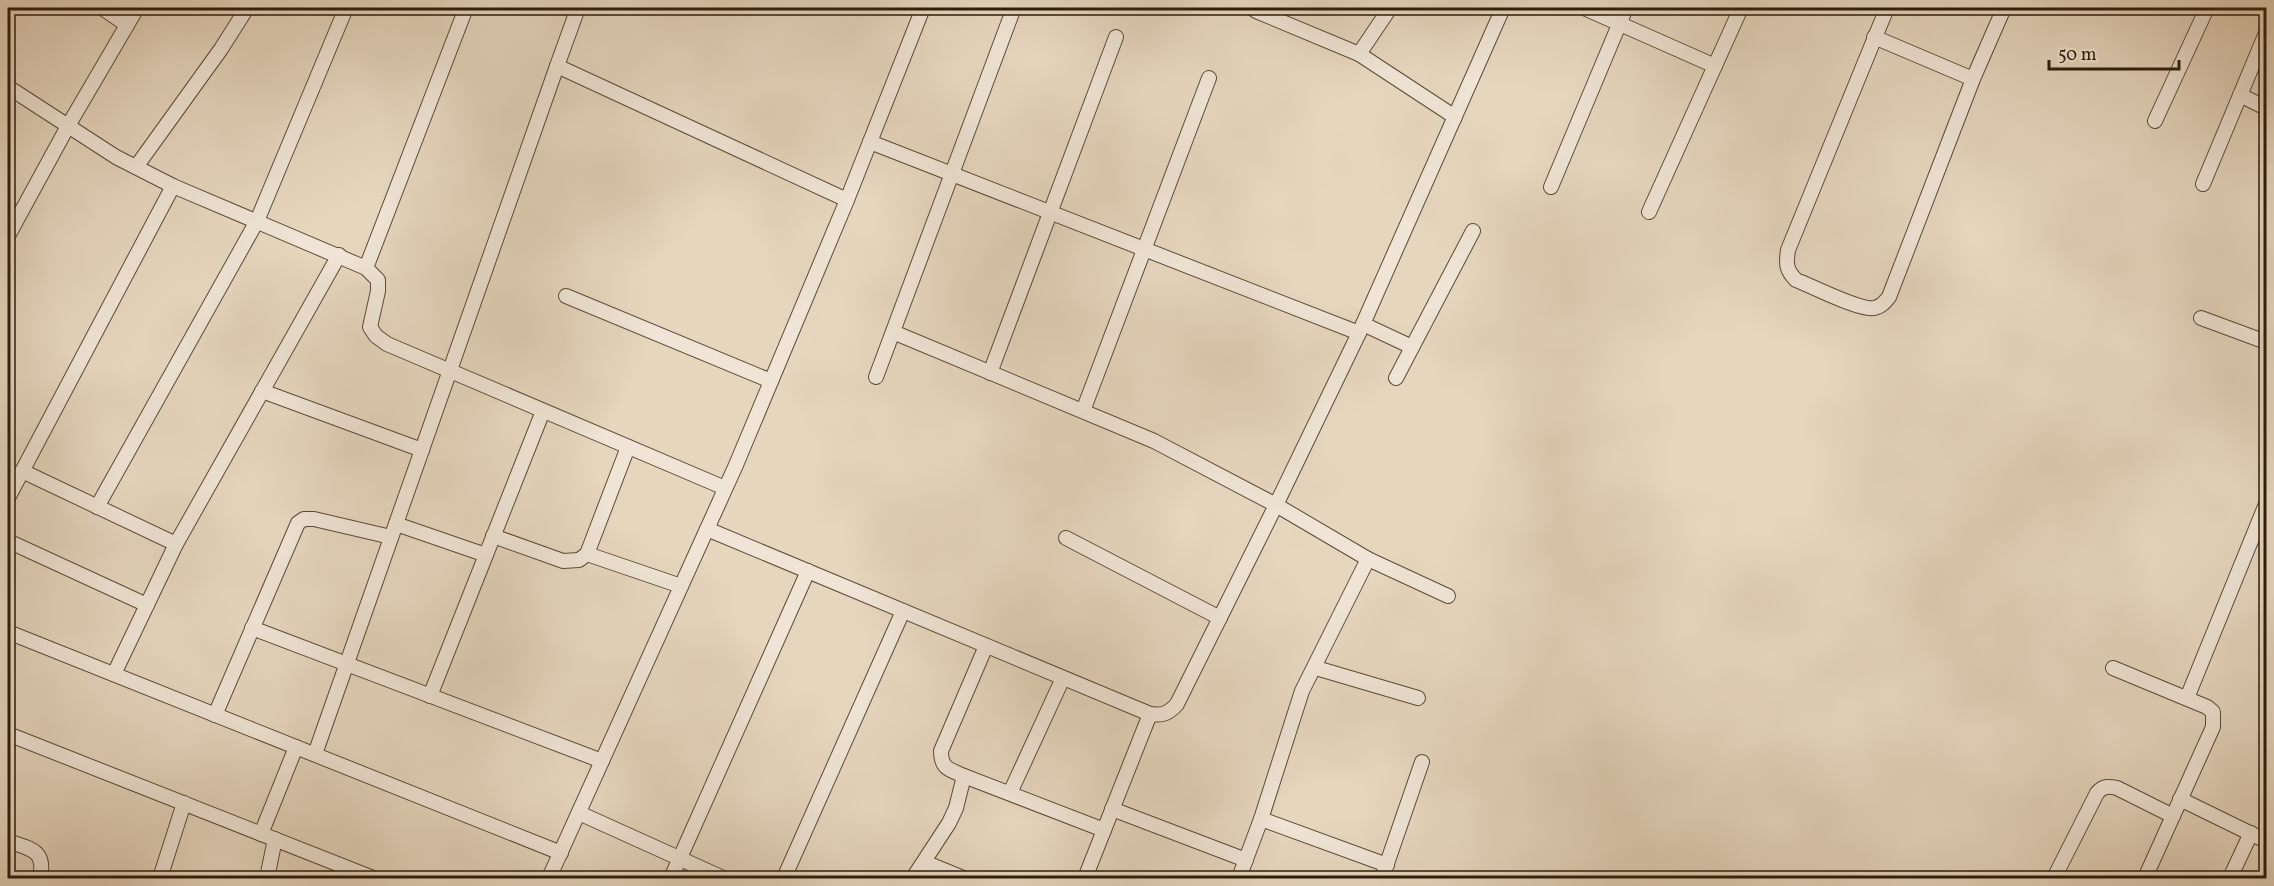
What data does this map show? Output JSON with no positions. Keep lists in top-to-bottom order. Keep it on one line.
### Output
{"scale_bar":"50 m"}
